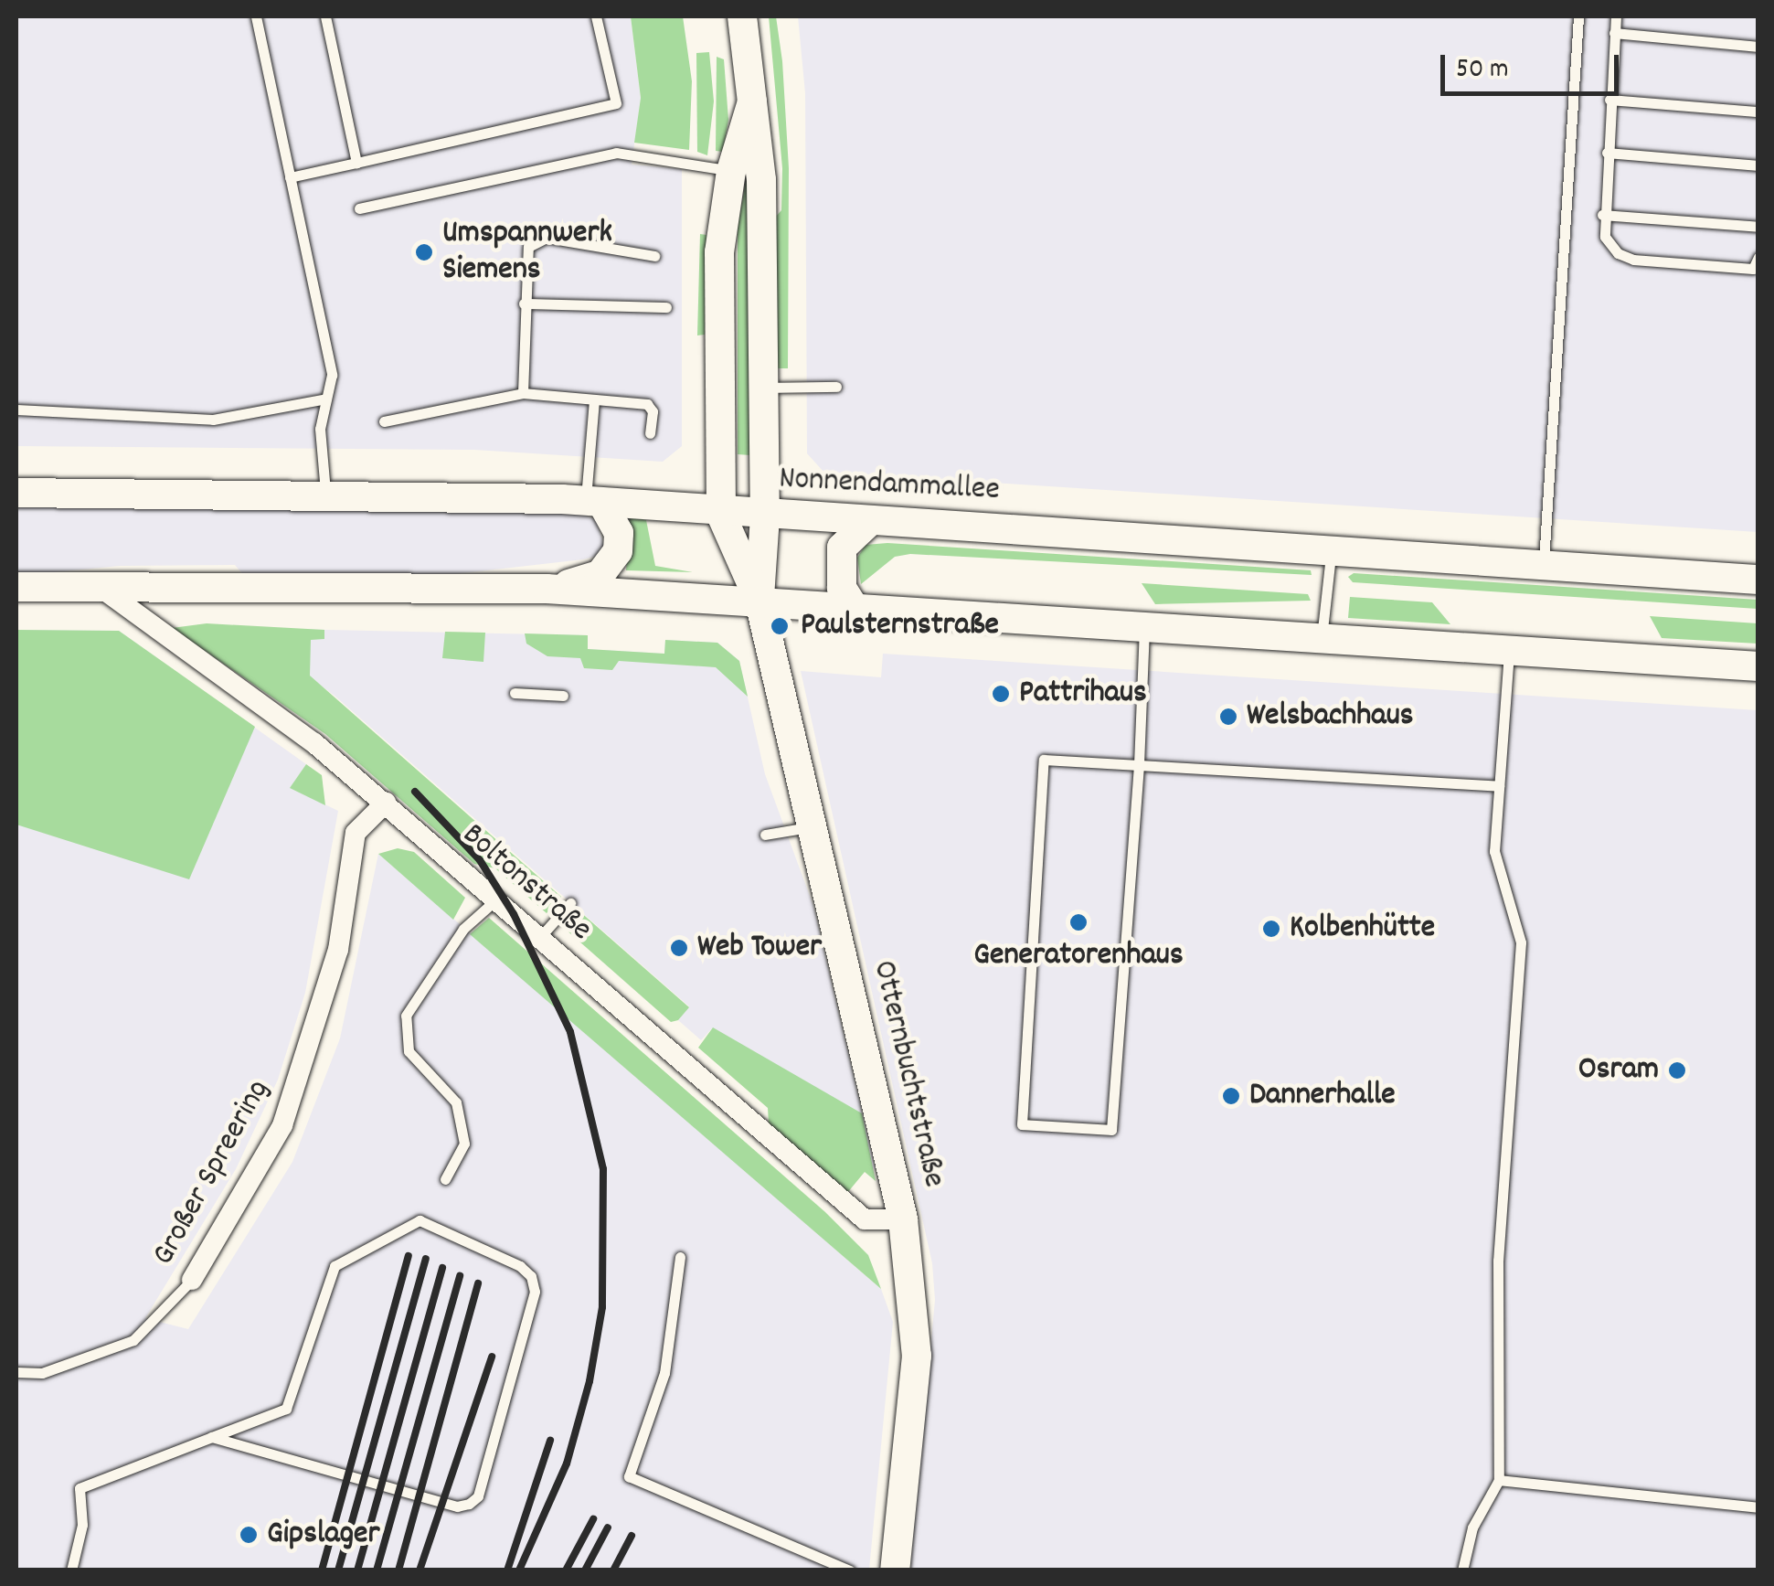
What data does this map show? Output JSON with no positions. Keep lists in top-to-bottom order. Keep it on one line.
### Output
{"streets":{"main road":["Nonnendammallee","Otternbuchtstraße"],"street":["Boltonstraße","Großer Spreering"]},"crossings":[["Boltonstraße","Otternbuchtstraße"],["Boltonstraße","Großer Spreering"]],"places":["Umspannwerk Siemens","Paulsternstraße","Pattrihaus","Welsbachhaus","Generatorenhaus","Kolbenhütte","Web Tower","Osram","Dannerhalle","Gipslager"],"scale_bar":"50 m"}
